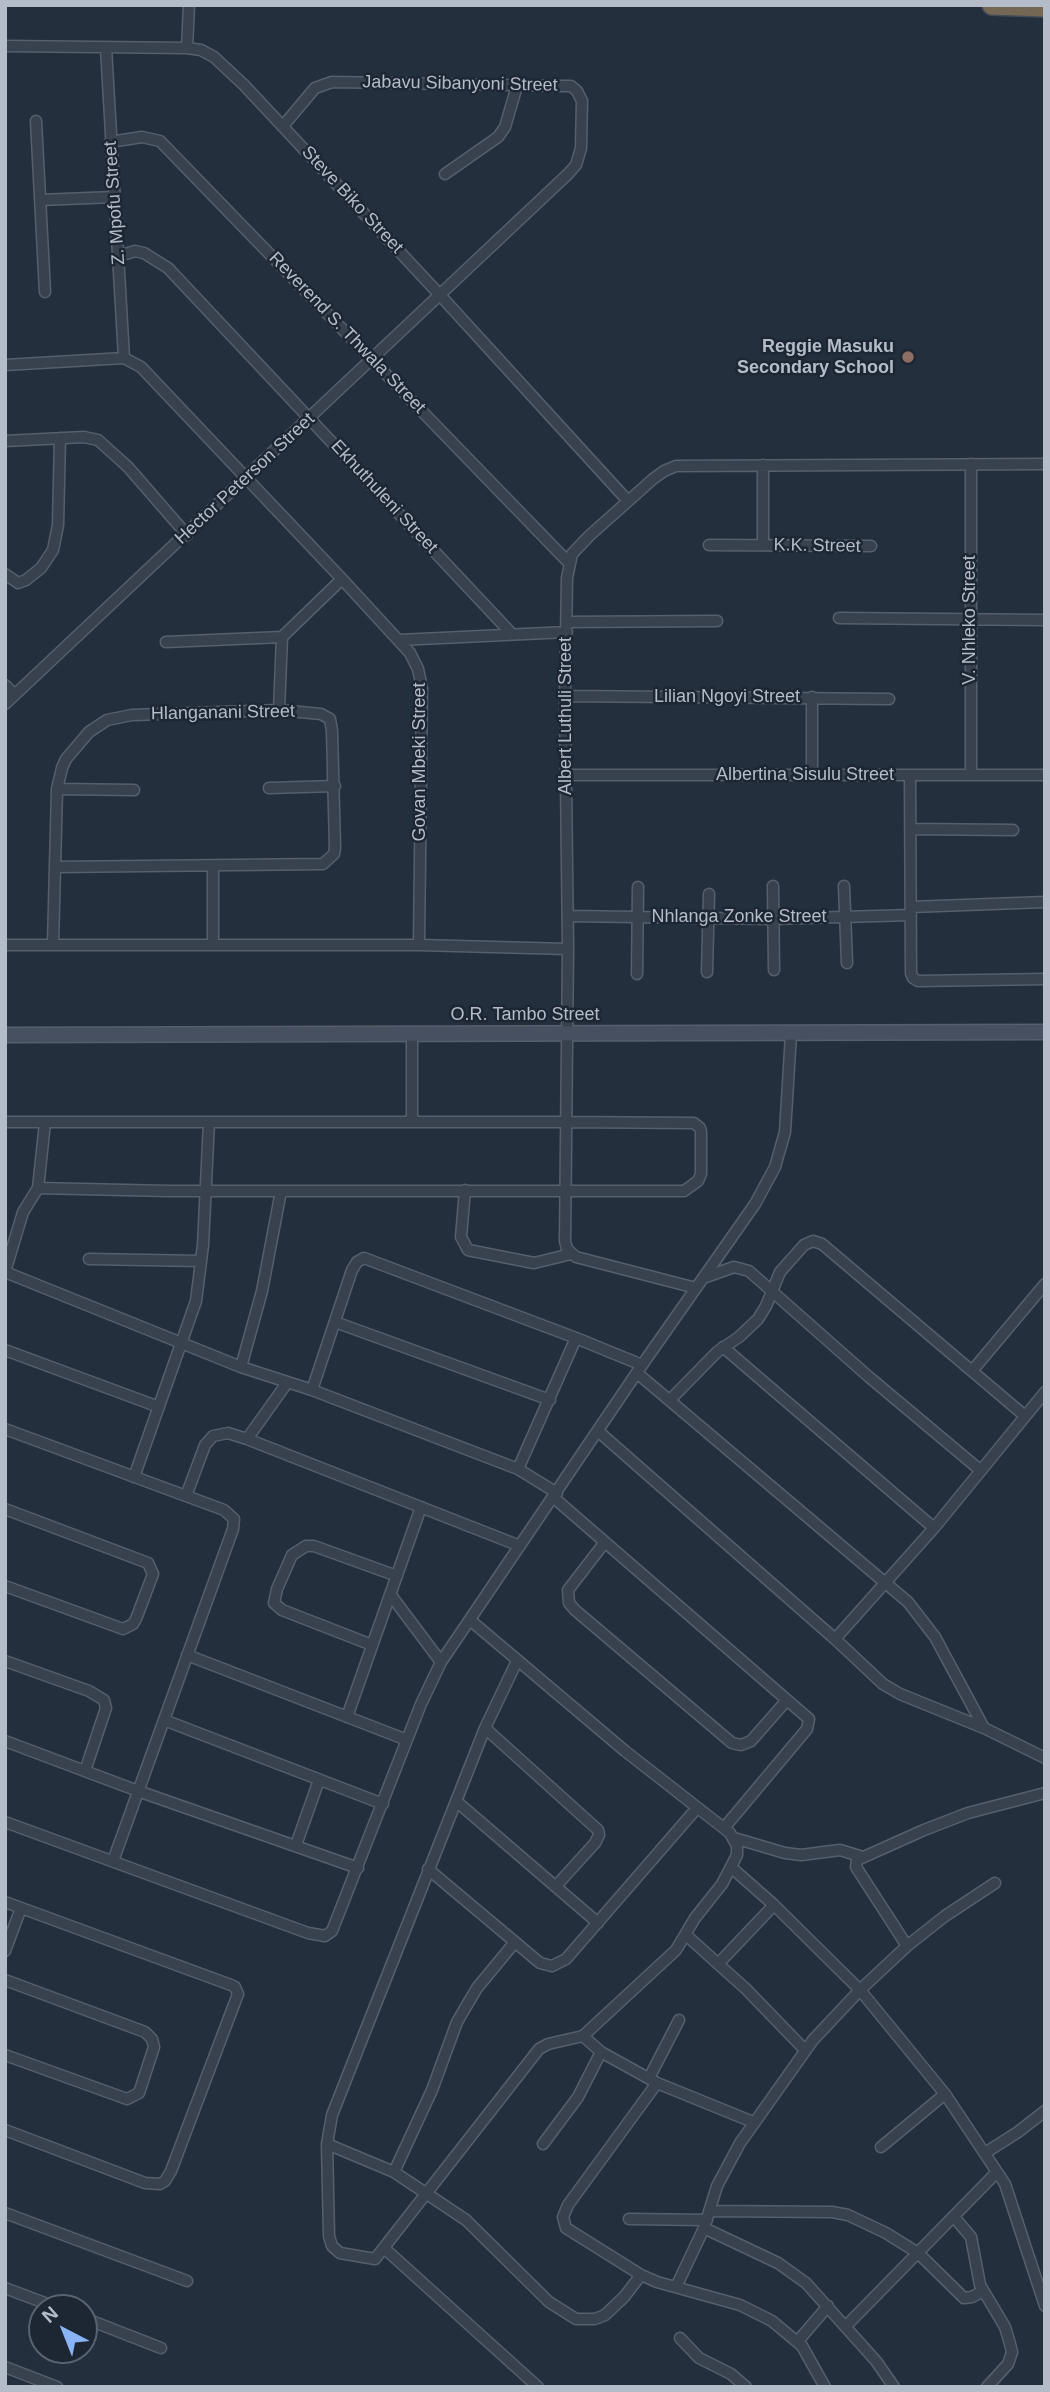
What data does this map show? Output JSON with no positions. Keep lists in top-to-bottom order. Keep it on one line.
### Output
{"streets":{"street":["Jabavu Sibanyoni Street","Steve Biko Street","Z. Mpofu Street","Reverend S. Thwala Street","Hector Peterson Street","Ekhuthuleni Street","K.K. Street","V. Nhleko Street","Lilian Ngoyi Street","Hlanganani Street","Albert Luthuli Street","Govan Mbeki Street","Albertina Sisulu Street","Nhlanga Zonke Street","O.R. Tambo Street"]},"crossings":[["Jabavu Sibanyoni Street","Steve Biko Street"],["Jabavu Sibanyoni Street","Hector Peterson Street"],["Steve Biko Street","Z. Mpofu Street"],["Steve Biko Street","Hector Peterson Street"],["Z. Mpofu Street","Reverend S. Thwala Street"],["Z. Mpofu Street","Ekhuthuleni Street"],["Z. Mpofu Street","Govan Mbeki Street"],["Reverend S. Thwala Street","Hector Peterson Street"],["Reverend S. Thwala Street","Albert Luthuli Street"],["Hector Peterson Street","Ekhuthuleni Street"],["Hector Peterson Street","Govan Mbeki Street"],["V. Nhleko Street","Albertina Sisulu Street"],["Lilian Ngoyi Street","Albert Luthuli Street"],["Albert Luthuli Street","Albertina Sisulu Street"],["Albert Luthuli Street","Nhlanga Zonke Street"],["Albert Luthuli Street","O.R. Tambo Street"]],"places":["Reggie Masuku Secondary School"],"north":"top left"}
